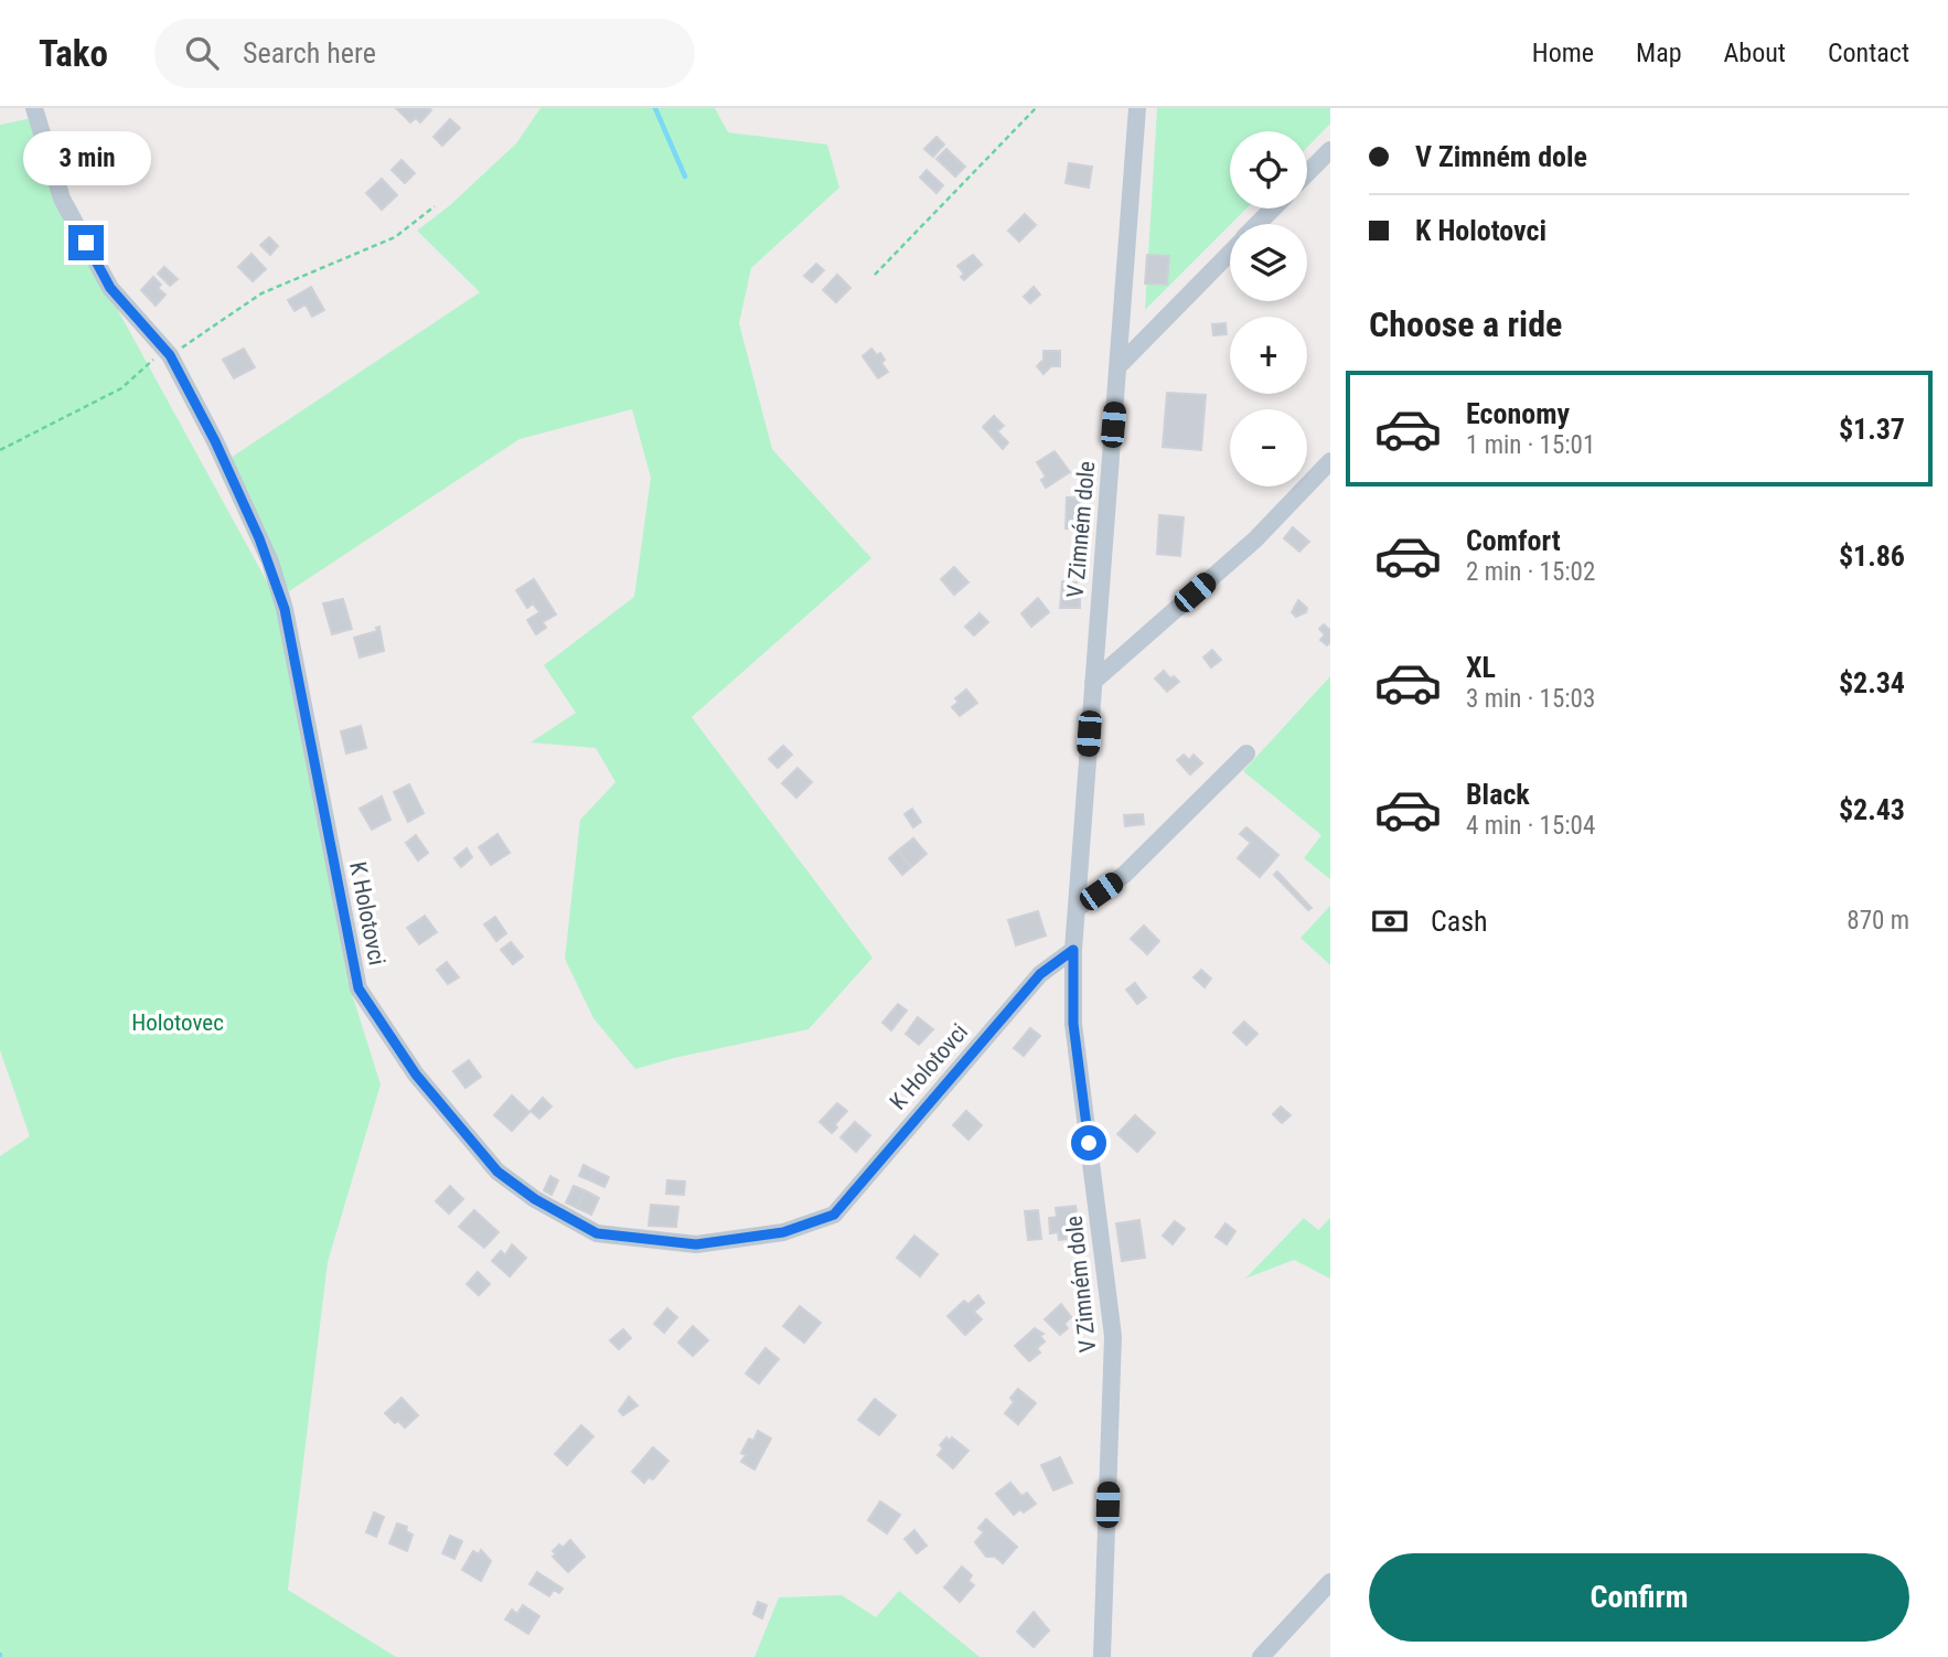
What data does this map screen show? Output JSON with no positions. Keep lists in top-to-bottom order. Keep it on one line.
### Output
{"streets":{"street":["V Zimném dole","K Holotovci"]},"crossings":[["V Zimném dole","K Holotovci"]],"parks":["Holotovec"],"page":{"header":"Tako","search":"Search here","nav":["Home","Map","About","Contact"],"banner":["V Zimném dole","K Holotovci"],"map_buttons":["+","−"],"bubble":"3 min","heading":"Choose a ride","list":[{"name":"Economy","note":"1 min · 15:01","value":"$1.37"},{"name":"Comfort","note":"2 min · 15:02","value":"$1.86"},{"name":"XL","note":"3 min · 15:03","value":"$2.34"},{"name":"Black","note":"4 min · 15:04","value":"$2.43"}],"pay":["Cash","870 m"],"buttons":"Confirm"}}
